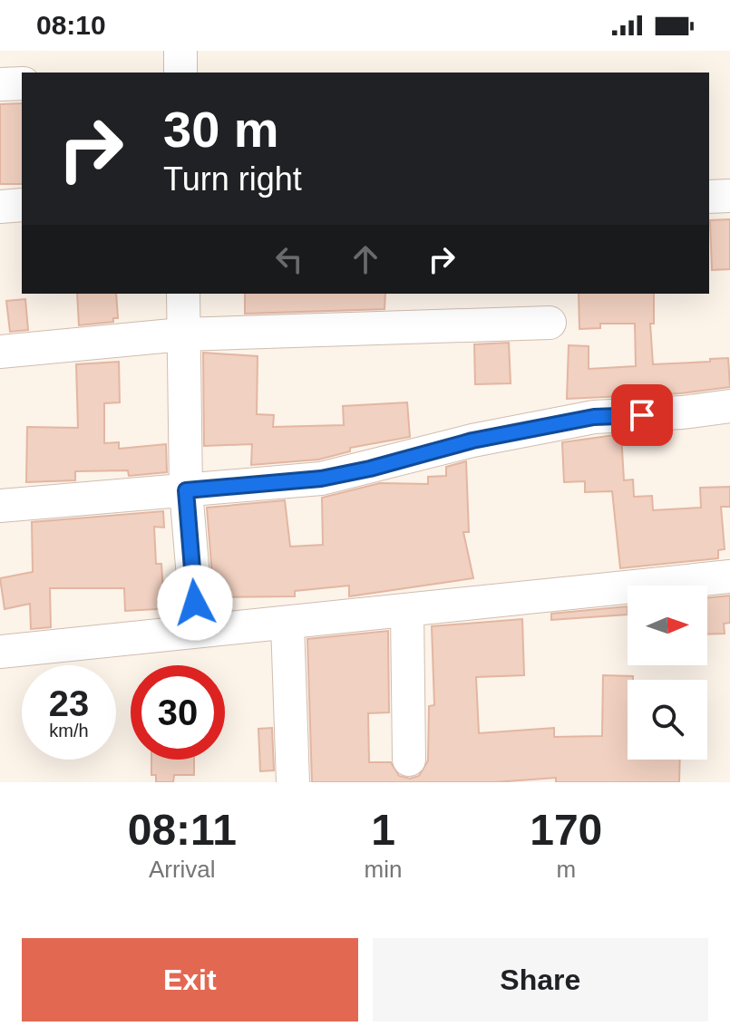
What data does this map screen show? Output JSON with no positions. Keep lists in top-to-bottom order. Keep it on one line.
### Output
{"north":"right","page":{"status":"08:10","turn":["30 m","Turn right"],"speed":"23 km/h","limit":"30","eta":["08:11","Arrival","1","min","170","m"],"buttons":["Exit","Share"]}}
